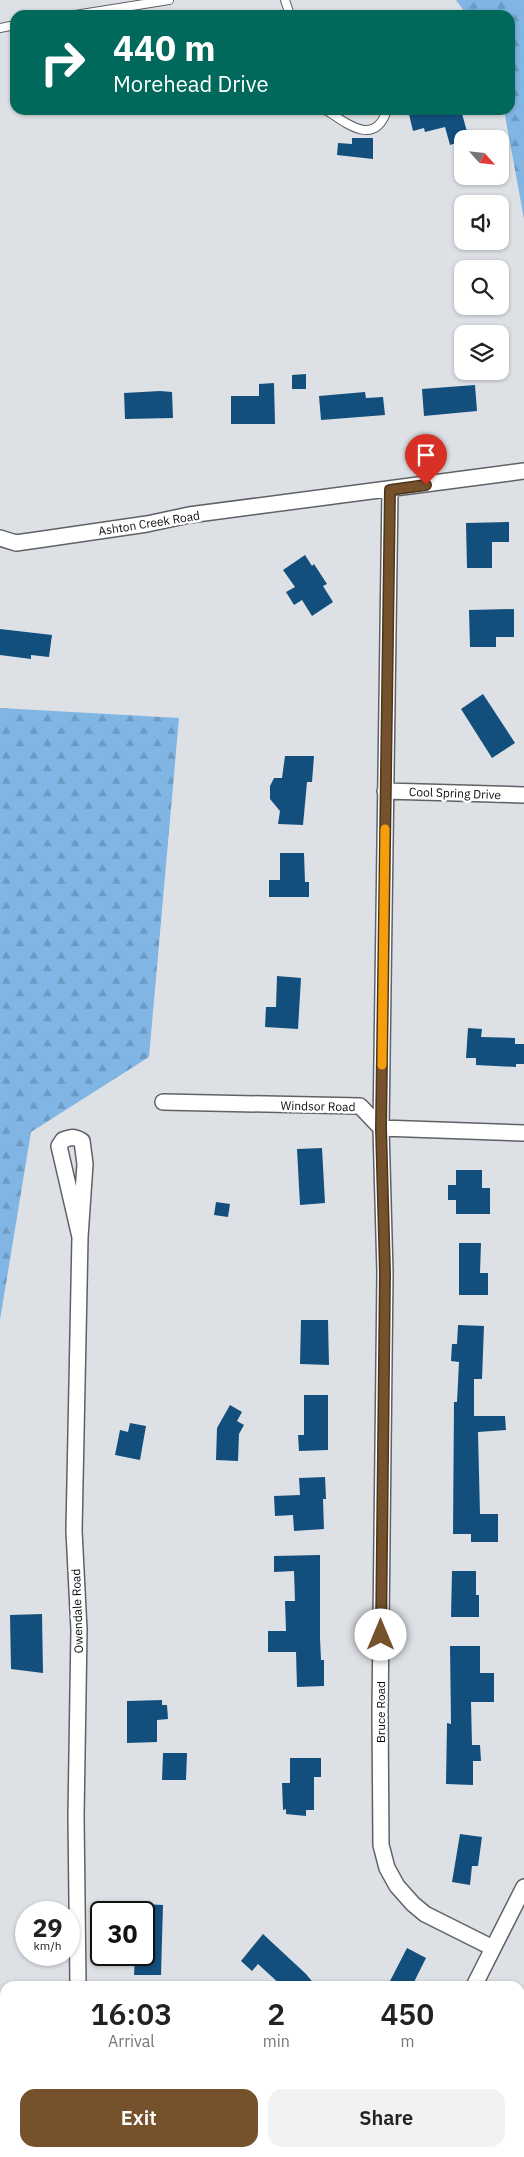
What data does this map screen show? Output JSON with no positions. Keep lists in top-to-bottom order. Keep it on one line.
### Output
{"streets":{"street":["Ashton Creek Road","Cool Spring Drive","Windsor Road","Owendale Road","Bruce Road"]},"crossings":[["Ashton Creek Road","Bruce Road"],["Cool Spring Drive","Bruce Road"],["Windsor Road","Bruce Road"]],"north":"bottom right","page":{"turn":["440 m","Morehead Drive"],"speed":"29 km/h","limit":"30","eta":["16:03","Arrival","2","min","450","m"],"buttons":["Exit","Share"]}}
